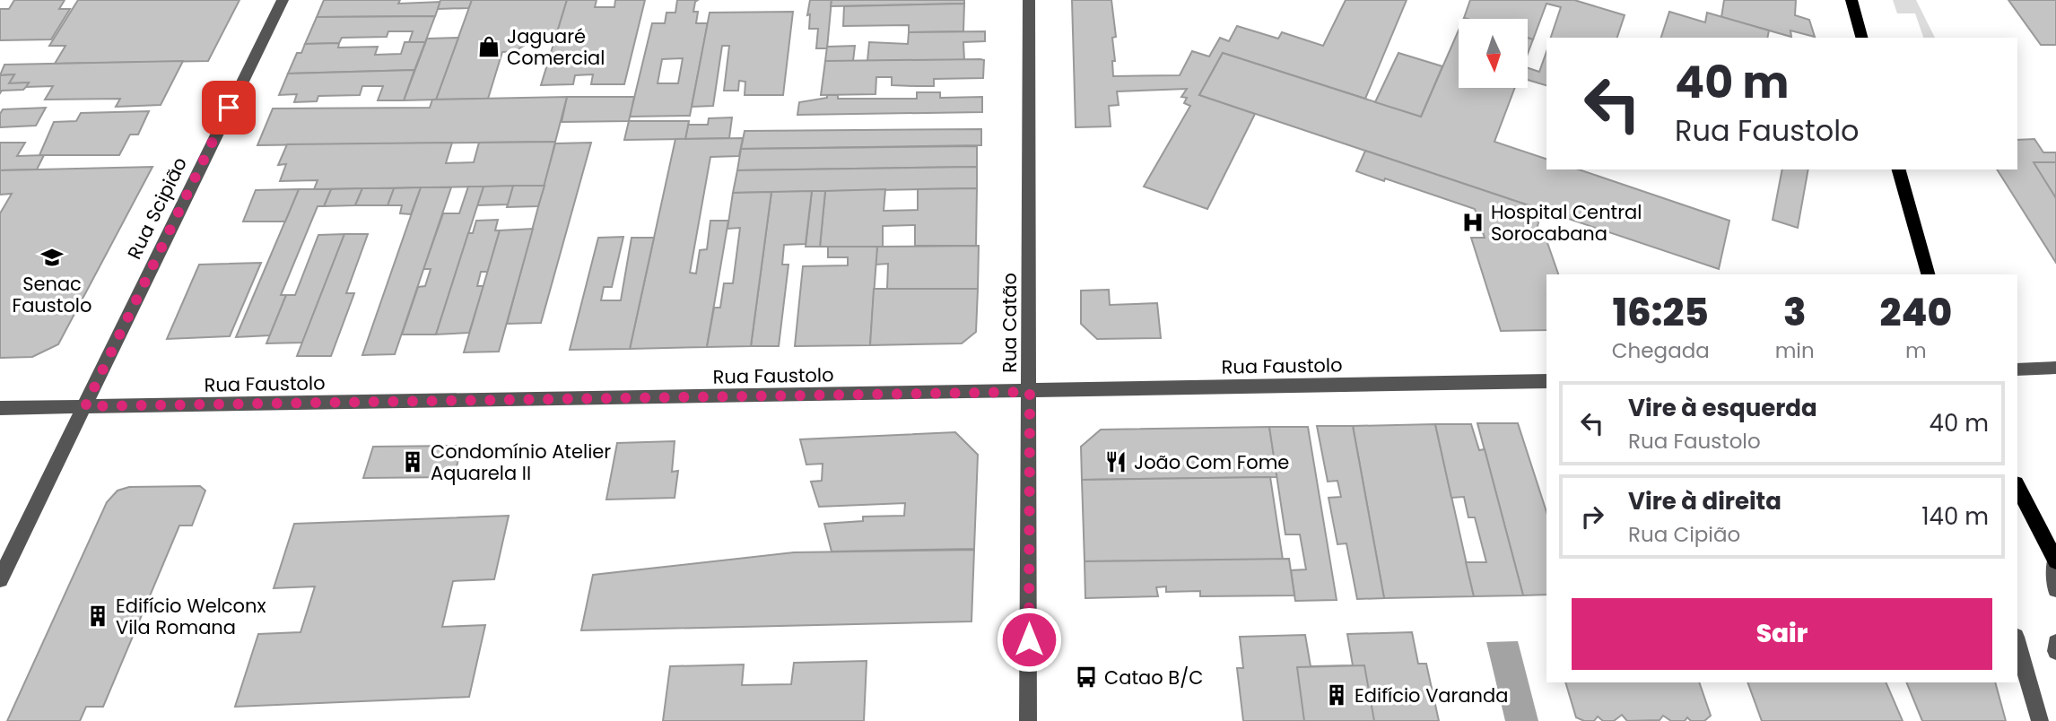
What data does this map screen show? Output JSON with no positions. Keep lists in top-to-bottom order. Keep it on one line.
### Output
{"streets":{"street":["Rua Scipião","Rua Catão","Rua Faustolo"]},"crossings":[["Rua Scipião","Rua Faustolo"],["Rua Catão","Rua Faustolo"]],"places":{"shop":["Jaguaré Comercial"],"hospital":["Hospital Central Sorocabana"],"school or university":["Senac Faustolo"],"building":["Condomínio Atelier Aquarela II","Edifício Welconx Vila Romana","Edifício Varanda"],"restaurant":["João Com Fome"],"bus stop":["Catao B/C"]},"north":"bottom","page":{"turn":["40 m","Rua Faustolo"],"eta":["16:25","Chegada","3","min","240","m"],"list":[{"name":"Vire à esquerda","note":"Rua Faustolo","value":"40 m"},{"name":"Vire à direita","note":"Rua Cipião","value":"140 m"}],"buttons":"Sair"}}
